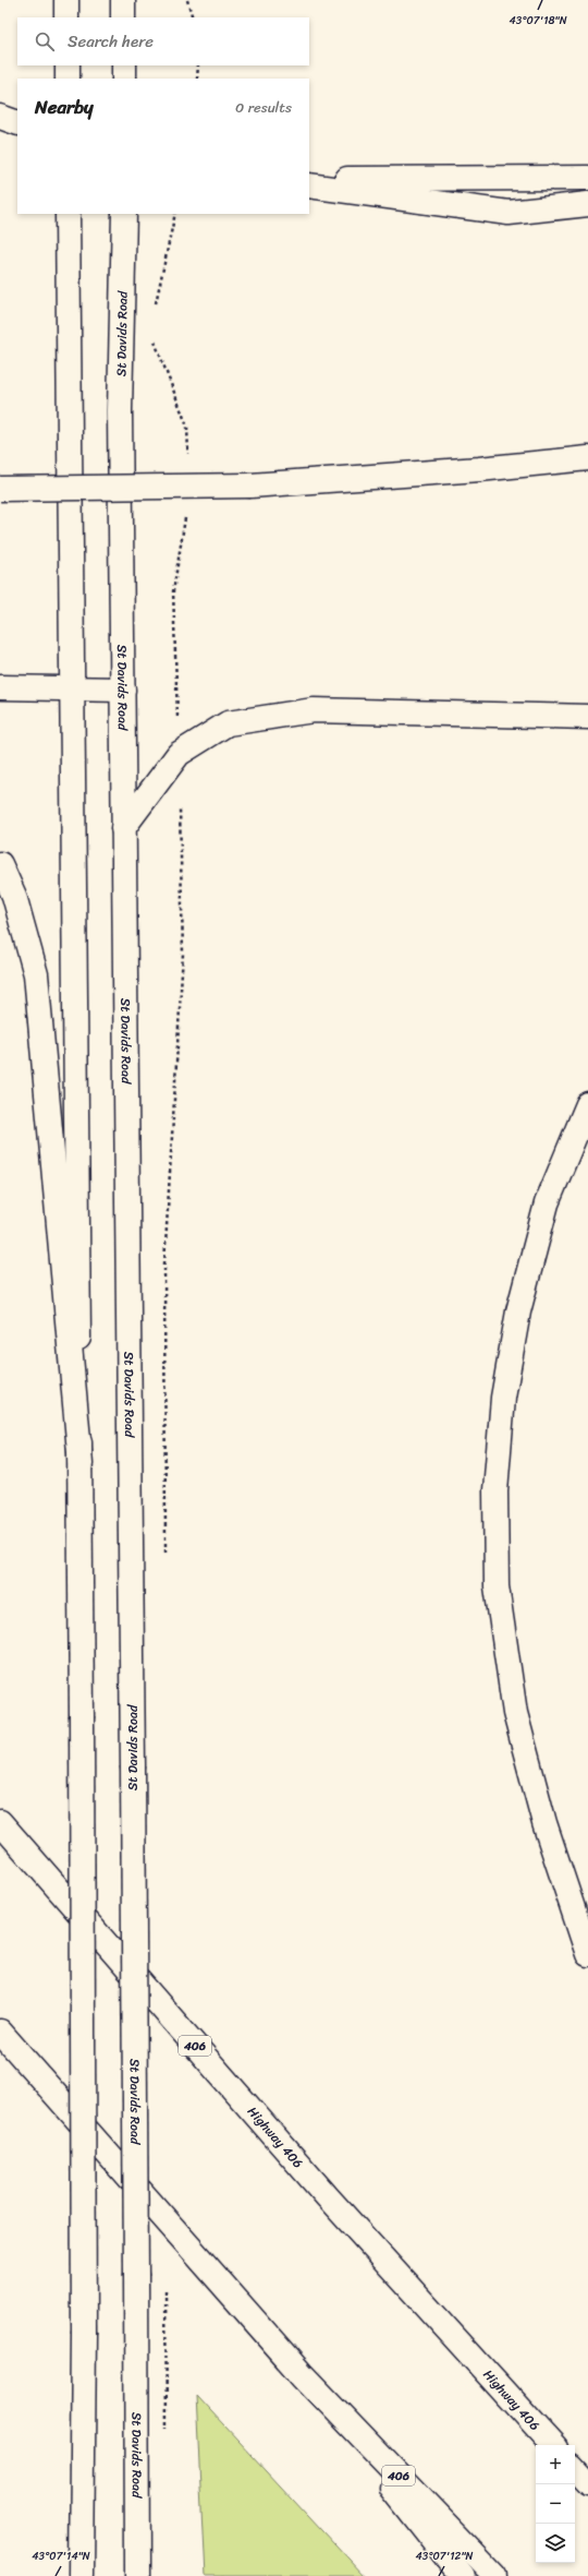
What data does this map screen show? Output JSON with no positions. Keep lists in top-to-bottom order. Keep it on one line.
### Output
{"streets":{"main road":["St Davids Road","406","Highway 406"]},"page":{"search":"Search here","heading":["Nearby","0 results"],"map_buttons":["+","−"]},"coordinates":["43°07'18\"N","43°07'14\"N","43°07'12\"N"]}
